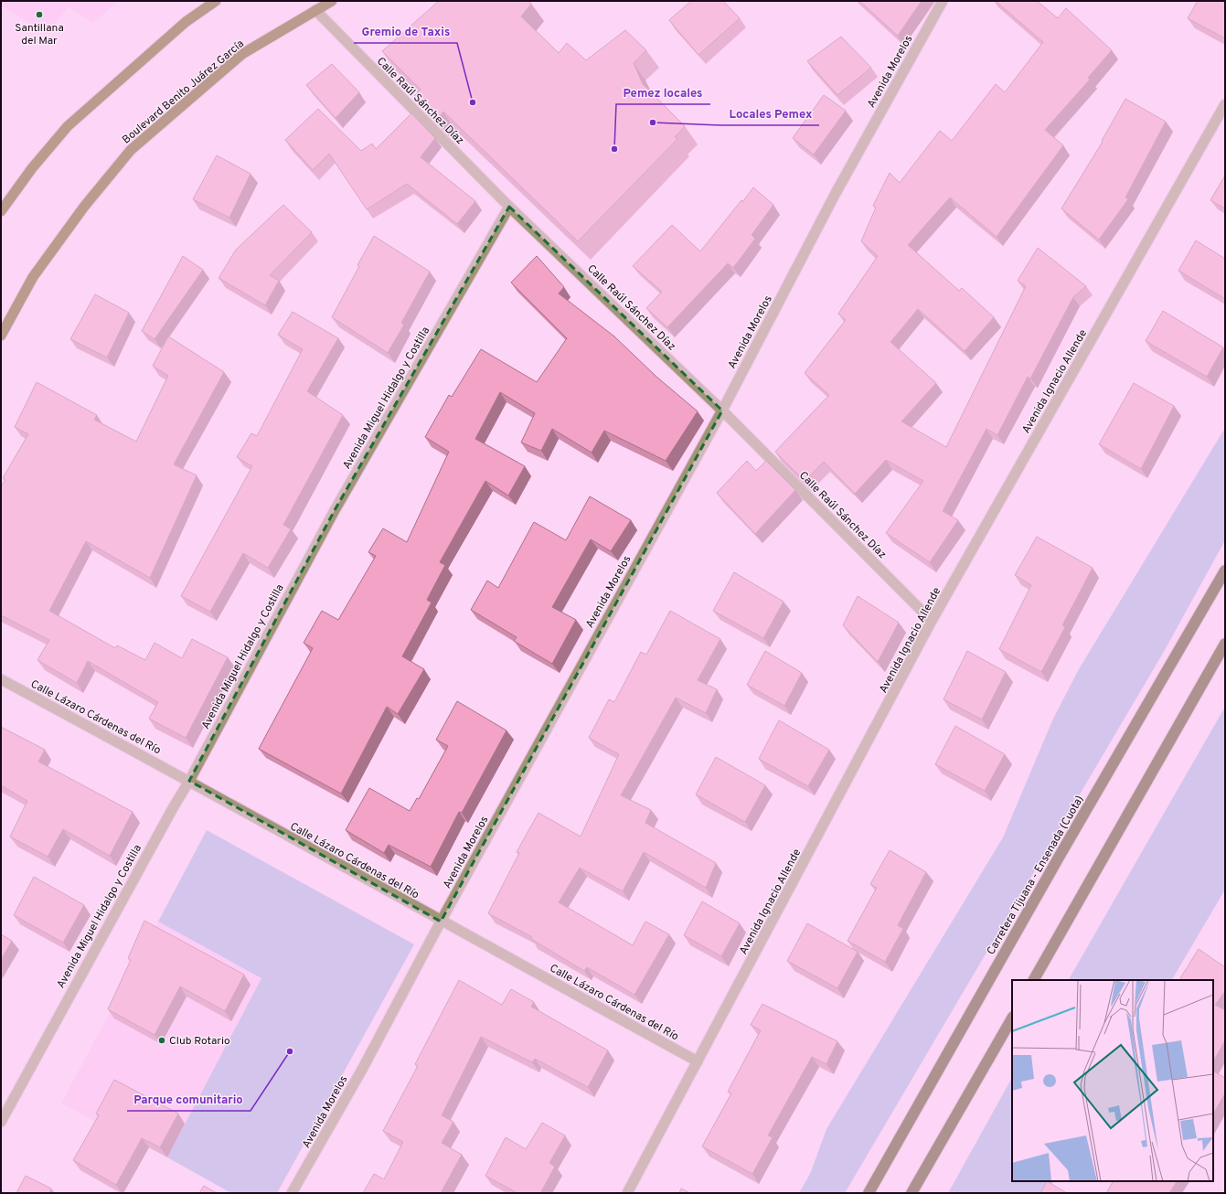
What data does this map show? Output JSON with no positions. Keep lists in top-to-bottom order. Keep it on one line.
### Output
{"streets":{"highway":["Carretera Tijuana - Ensenada (Cuota)"],"main road":["Boulevard Benito Juárez García"],"street":["Avenida Morelos","Calle Raúl Sánchez Díaz","Avenida Ignacio Allende","Avenida Miguel Hidalgo y Costilla","Calle Lázaro Cárdenas del Río"]},"crossings":[["Avenida Morelos","Calle Raúl Sánchez Díaz"],["Avenida Morelos","Calle Lázaro Cárdenas del Río"],["Boulevard Benito Juárez García","Calle Raúl Sánchez Díaz"],["Calle Raúl Sánchez Díaz","Avenida Ignacio Allende"],["Calle Raúl Sánchez Díaz","Avenida Miguel Hidalgo y Costilla"],["Avenida Ignacio Allende","Calle Lázaro Cárdenas del Río"],["Avenida Miguel Hidalgo y Costilla","Calle Lázaro Cárdenas del Río"]],"places":["Santillana del Mar","Gremio de Taxis","Locales Pemex","Pemez locales","Club Rotario","Parque comunitario"]}
